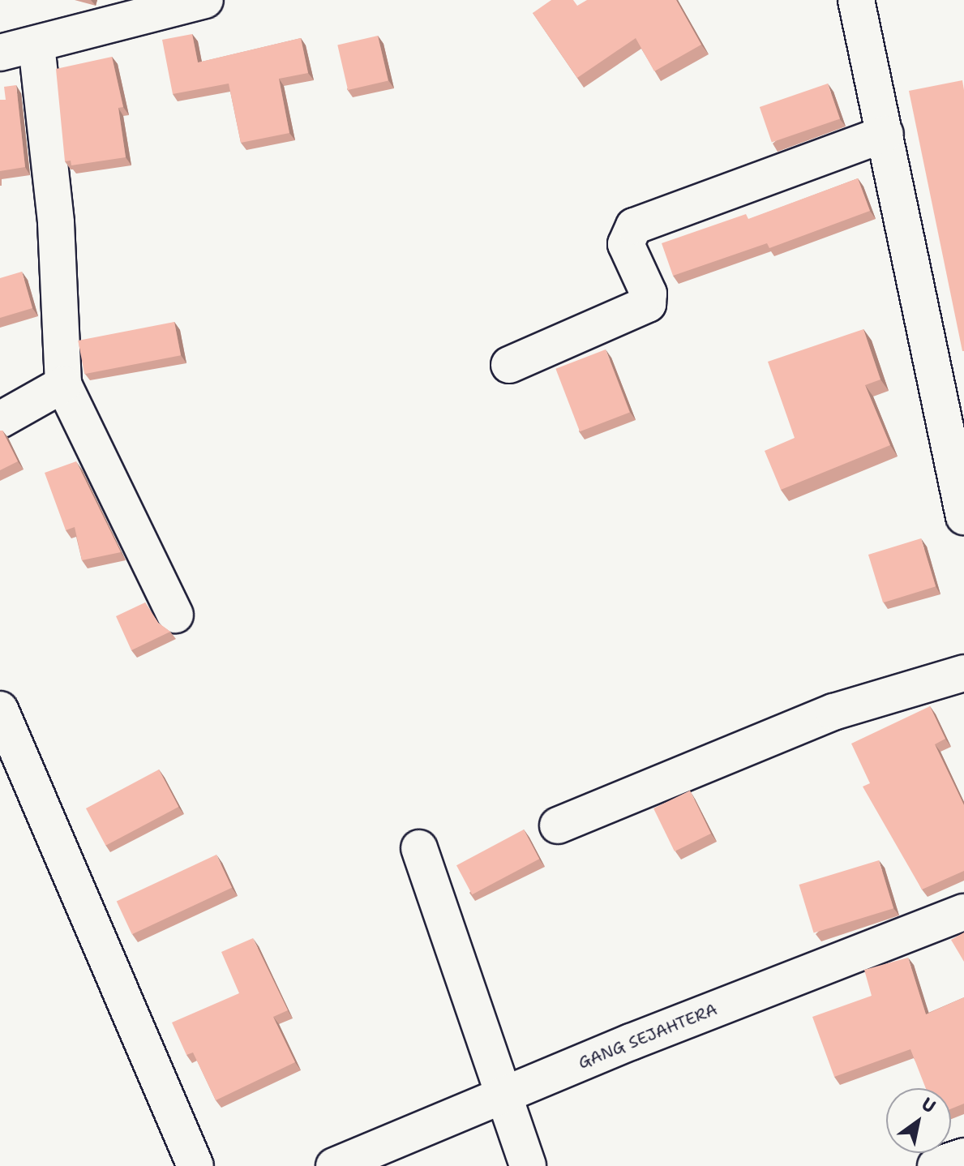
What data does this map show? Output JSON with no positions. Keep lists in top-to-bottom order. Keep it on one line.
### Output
{"streets":{"street":["GANG SEJAHTERA"]},"north":"top right"}
